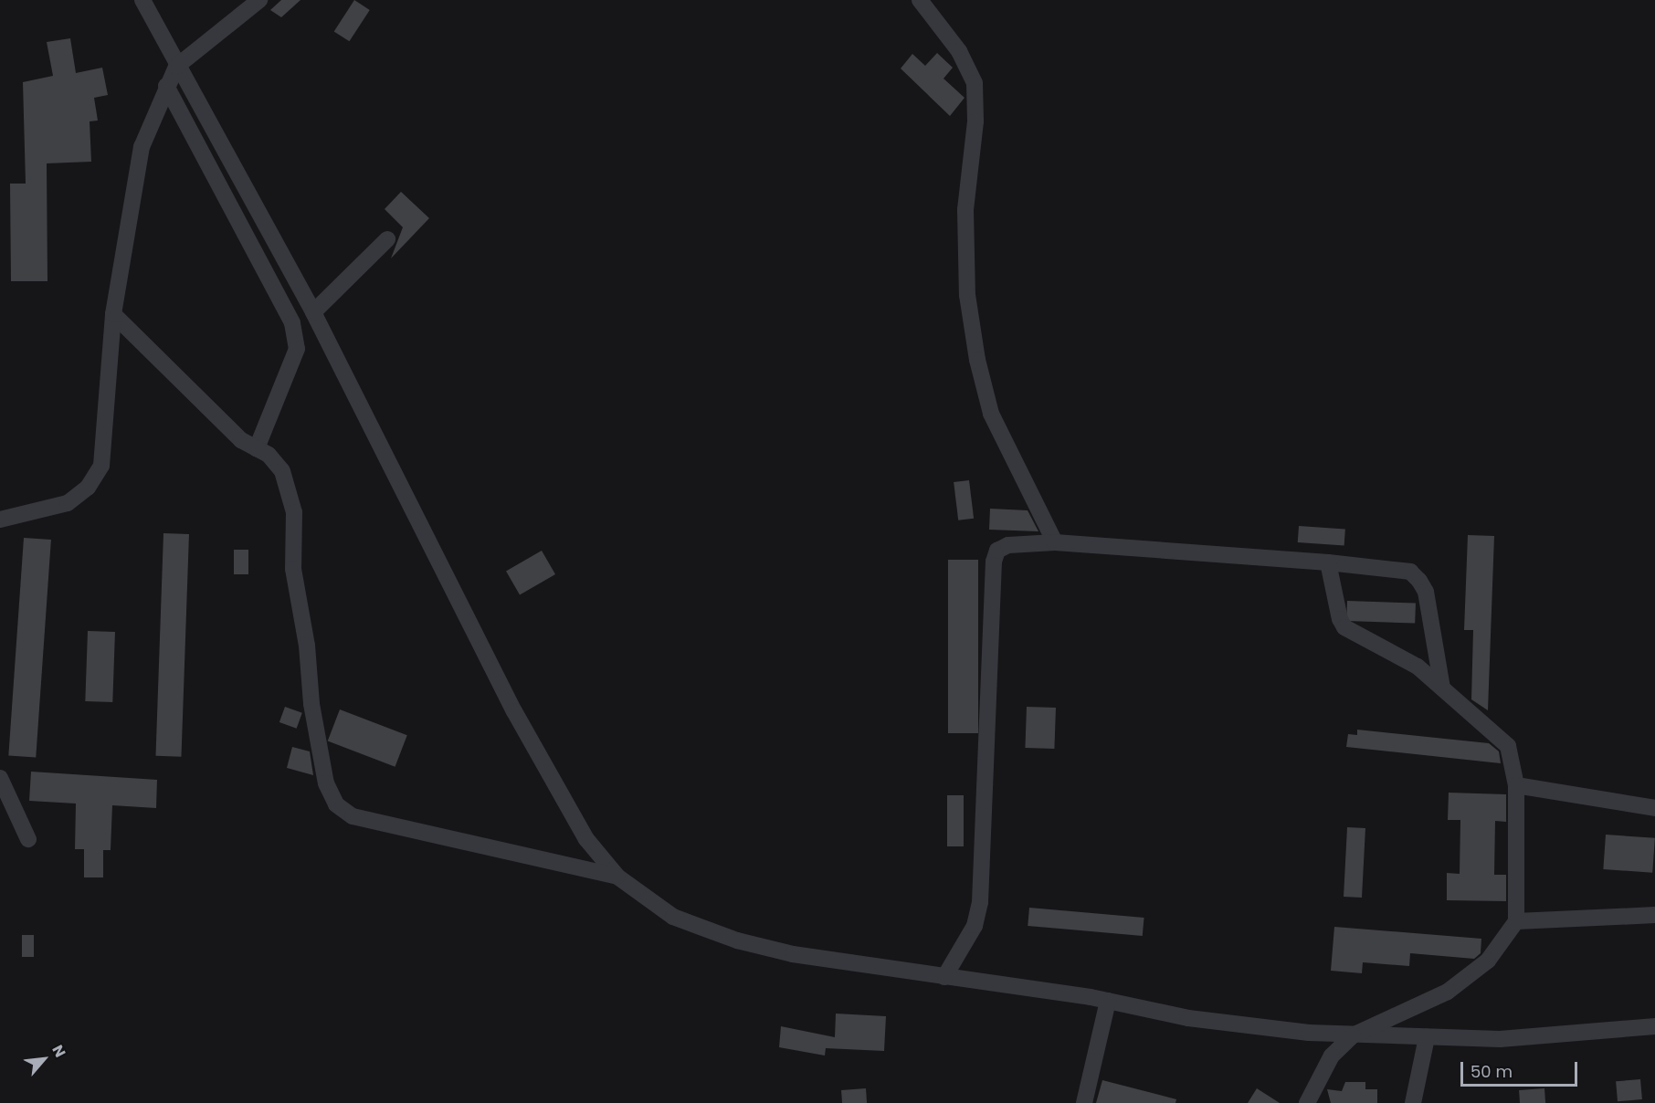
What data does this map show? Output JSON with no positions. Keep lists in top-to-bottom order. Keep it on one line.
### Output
{"scale_bar":"50 m","north":"top right"}
